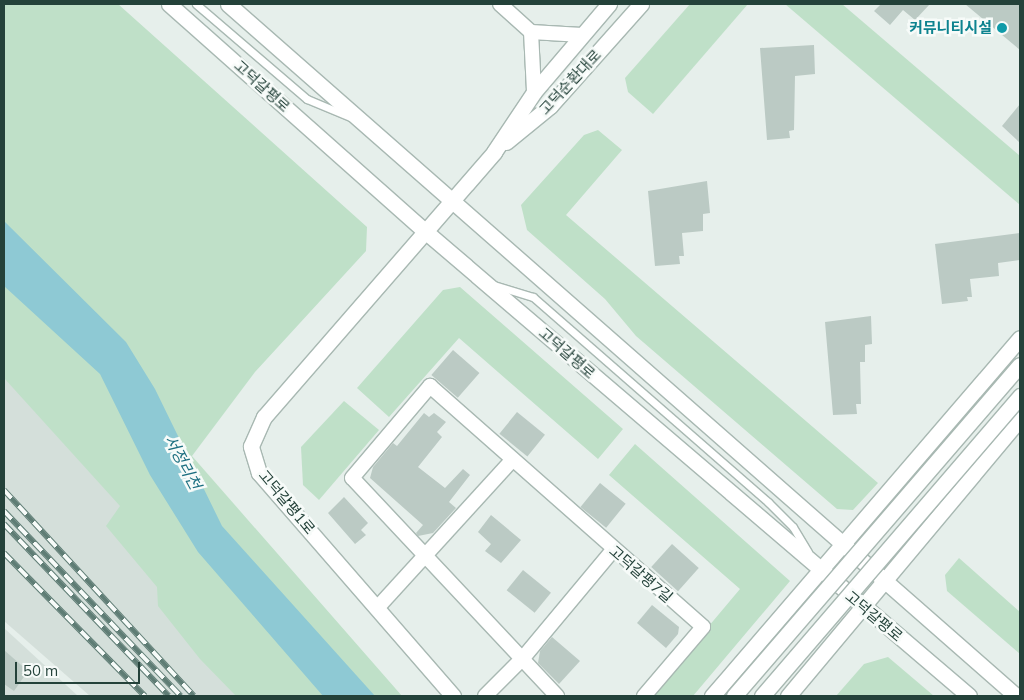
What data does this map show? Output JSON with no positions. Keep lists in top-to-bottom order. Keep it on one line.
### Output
{"streets":{"street":["고덕순환대로","고덕갈평로","고덕갈평1로","고덕갈평7길"]},"crossings":[["고덕순환대로","고덕갈평로"],["고덕순환대로","고덕갈평1로"],["고덕갈평로","고덕갈평1로"]],"water":["서정리천"],"places":["커뮤니티시설"],"scale_bar":"50 m"}
